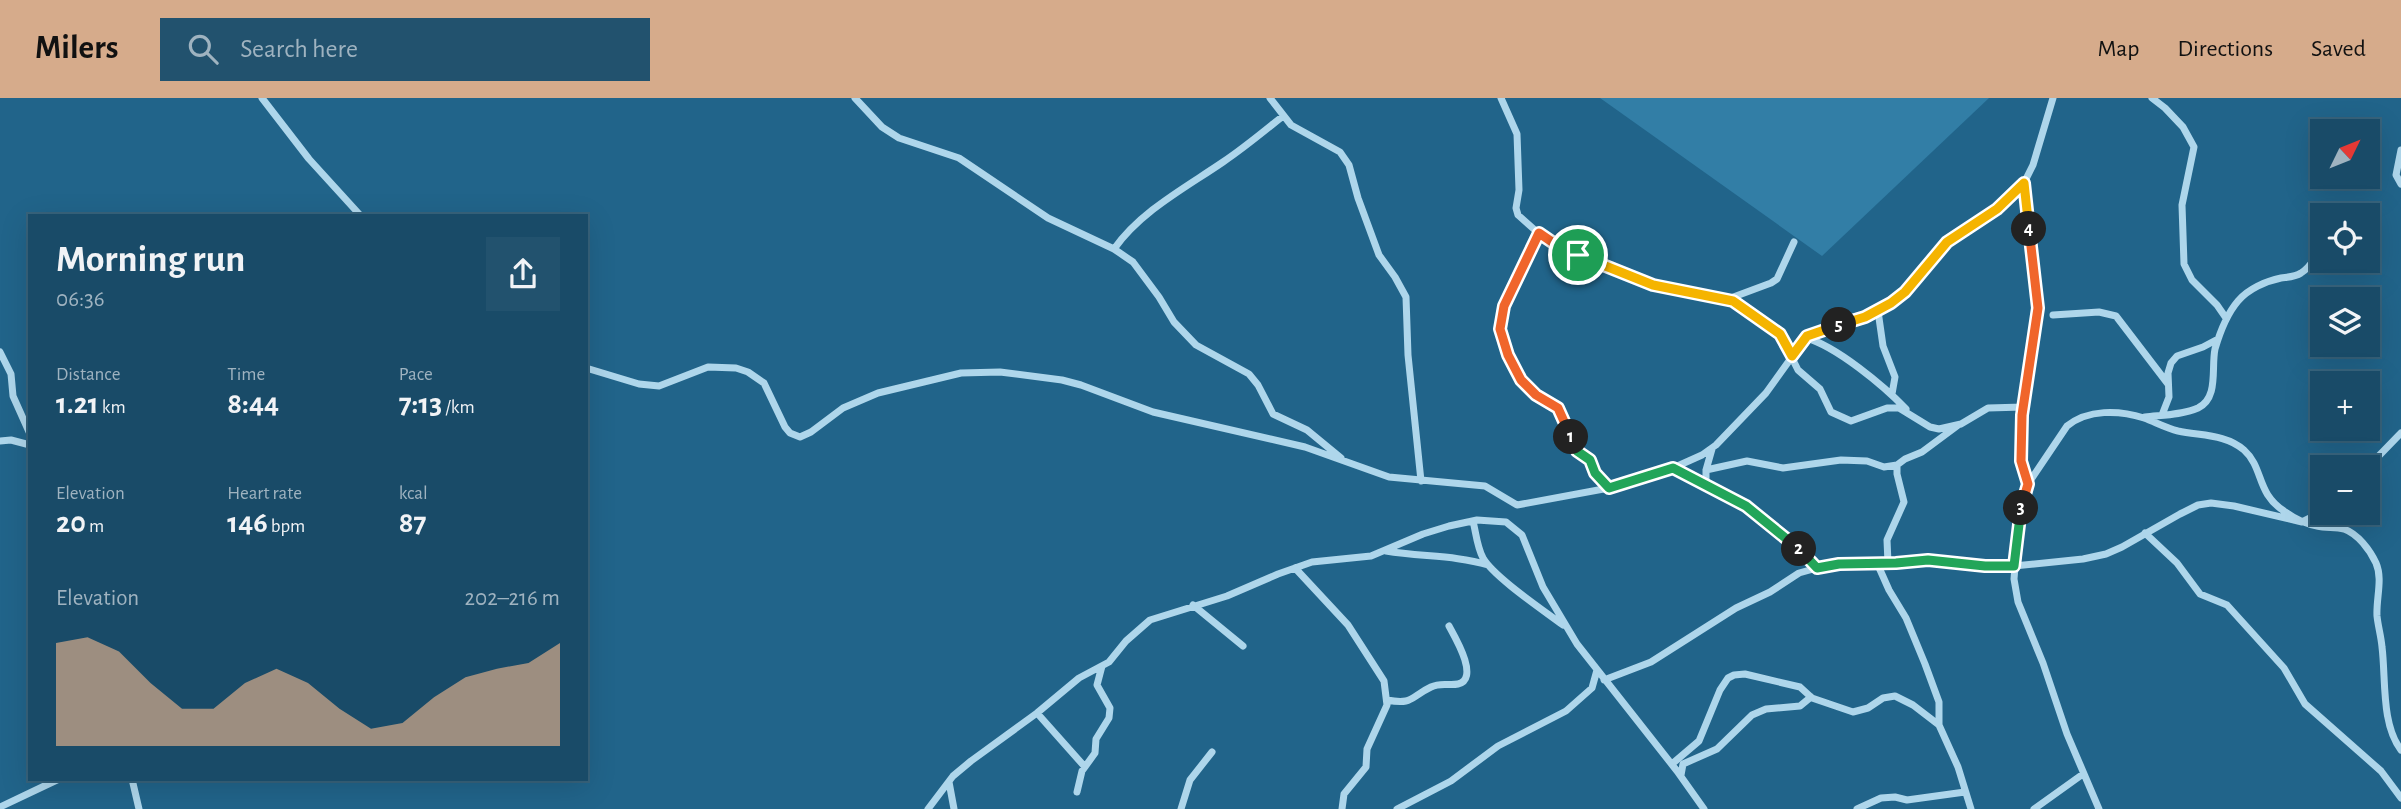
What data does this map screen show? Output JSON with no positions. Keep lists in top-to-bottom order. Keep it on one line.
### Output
{"north":"top right","page":{"header":"Milers","search":"Search here","nav":["Map","Directions","Saved"],"map_buttons":["+","−"],"pins":["4","5","1","3","2"],"heading":["Morning run","06:36"],"stats":[["Distance","1.21 km"],["Time","8:44"],["Pace","7:13 /km"],["Elevation","20 m"],["Heart rate","146 bpm"],["kcal","87"]],"chart":["Elevation","202–216 m"]}}
